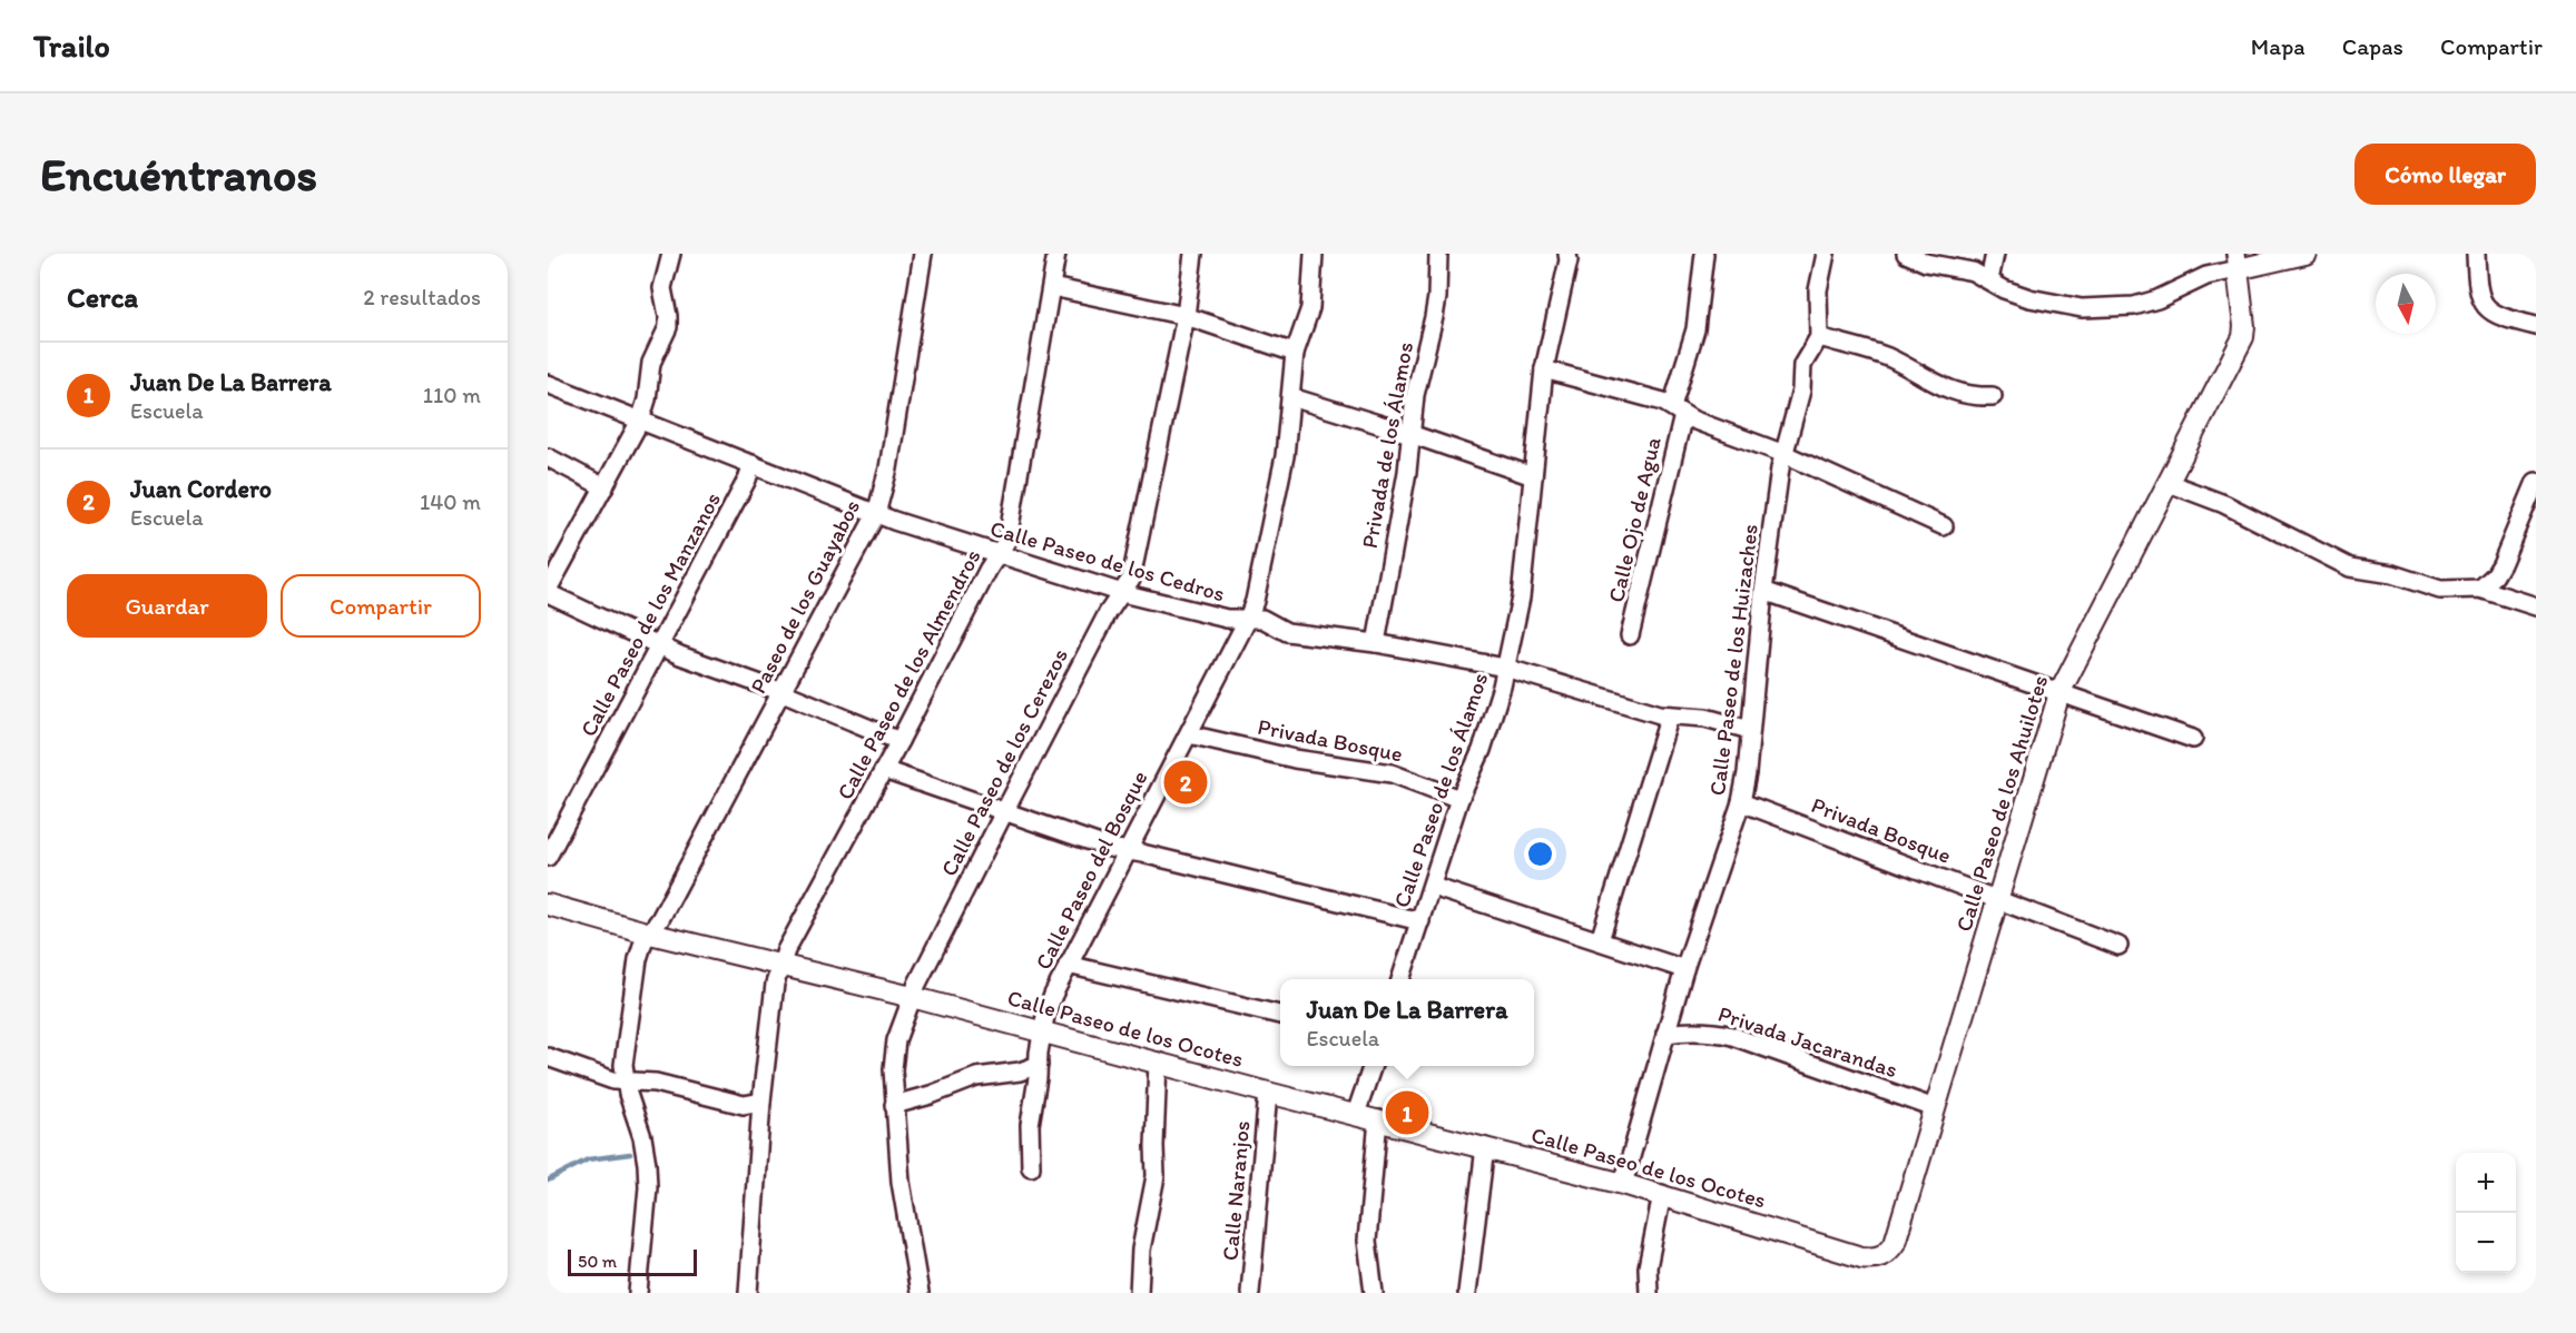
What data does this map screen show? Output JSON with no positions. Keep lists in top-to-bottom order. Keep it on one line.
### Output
{"streets":{"street":["Privada de los Álamos","Calle Ojo de Agua","Calle Paseo de los Cedros","Paseo de los Guayabos","Calle Paseo de los Manzanos","Calle Paseo de los Huizaches","Calle Paseo de los Almendros","Privada Bosque","Calle Paseo de los Cerezos","Calle Paseo de los Álamos","Calle Paseo de los Ahuilotes","Calle Paseo del Bosque","Calle Paseo de los Ocotes","Privada Jacarandas","Calle Naranjos"]},"crossings":[["Privada de los Álamos","Calle Paseo de los Cedros"],["Calle Paseo de los Cedros","Paseo de los Guayabos"],["Calle Paseo de los Cedros","Calle Paseo de los Manzanos"],["Calle Paseo de los Cedros","Calle Paseo de los Huizaches"],["Calle Paseo de los Cedros","Calle Paseo de los Almendros"],["Calle Paseo de los Cedros","Calle Paseo de los Cerezos"],["Calle Paseo de los Cedros","Calle Paseo de los Álamos"],["Calle Paseo de los Cedros","Calle Paseo del Bosque"],["Paseo de los Guayabos","Calle Paseo de los Ocotes"],["Calle Paseo de los Huizaches","Privada Bosque"],["Calle Paseo de los Huizaches","Calle Paseo de los Ocotes"],["Calle Paseo de los Huizaches","Privada Jacarandas"],["Calle Paseo de los Almendros","Calle Paseo de los Ocotes"],["Privada Bosque","Calle Paseo de los Álamos"],["Privada Bosque","Calle Paseo de los Ahuilotes"],["Privada Bosque","Calle Paseo del Bosque"],["Calle Paseo de los Cerezos","Calle Paseo de los Ocotes"],["Calle Paseo de los Ahuilotes","Calle Paseo de los Ocotes"],["Calle Paseo de los Ahuilotes","Privada Jacarandas"],["Calle Paseo del Bosque","Calle Paseo de los Ocotes"],["Calle Paseo de los Ocotes","Calle Naranjos"]],"scale_bar":"50 m","north":"bottom","page":{"header":"Trailo","nav":["Mapa","Capas","Compartir"],"buttons":["Cómo llegar",["Guardar","Compartir"]],"title":"Encuéntranos","heading":["Cerca","2 resultados"],"list":[{"mark":"1","name":"Juan De La Barrera","note":"Escuela","value":"110 m"},{"mark":"2","name":"Juan Cordero","note":"Escuela","value":"140 m"}],"pins":["2","1"],"popup":["Juan De La Barrera","Escuela"],"map_buttons":["+","−"],"scale":"50 m"}}
